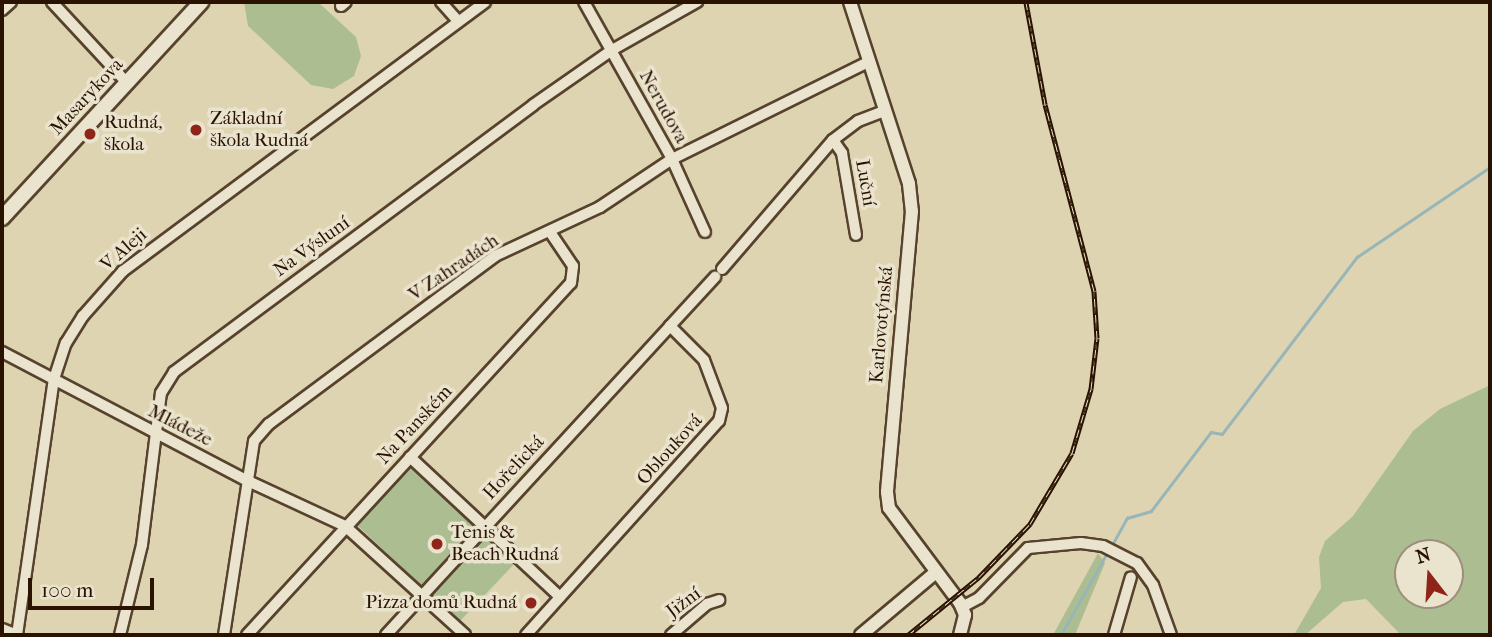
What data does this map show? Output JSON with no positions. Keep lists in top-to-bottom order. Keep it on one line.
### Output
{"streets":{"main road":["Masarykova"],"street":["Nerudova","Luční","Na Výsluní","V Aleji","V Zahradách","Karlovotýnská","Na Panském","Mládeže","Oblouková","Hořelická","Jižní"]},"crossings":[["Nerudova","Na Výsluní"],["Nerudova","V Zahradách"],["Na Výsluní","Mládeže"],["V Aleji","Mládeže"],["V Zahradách","Karlovotýnská"],["V Zahradách","Na Panském"],["V Zahradách","Mládeže"],["Na Panském","Mládeže"],["Mládeže","Hořelická"],["Oblouková","Hořelická"]],"places":["Základní škola Rudná","Rudná, škola","Tenis & Beach Rudná","Pizza domů Rudná"],"scale_bar":"100 m","north":"top"}
